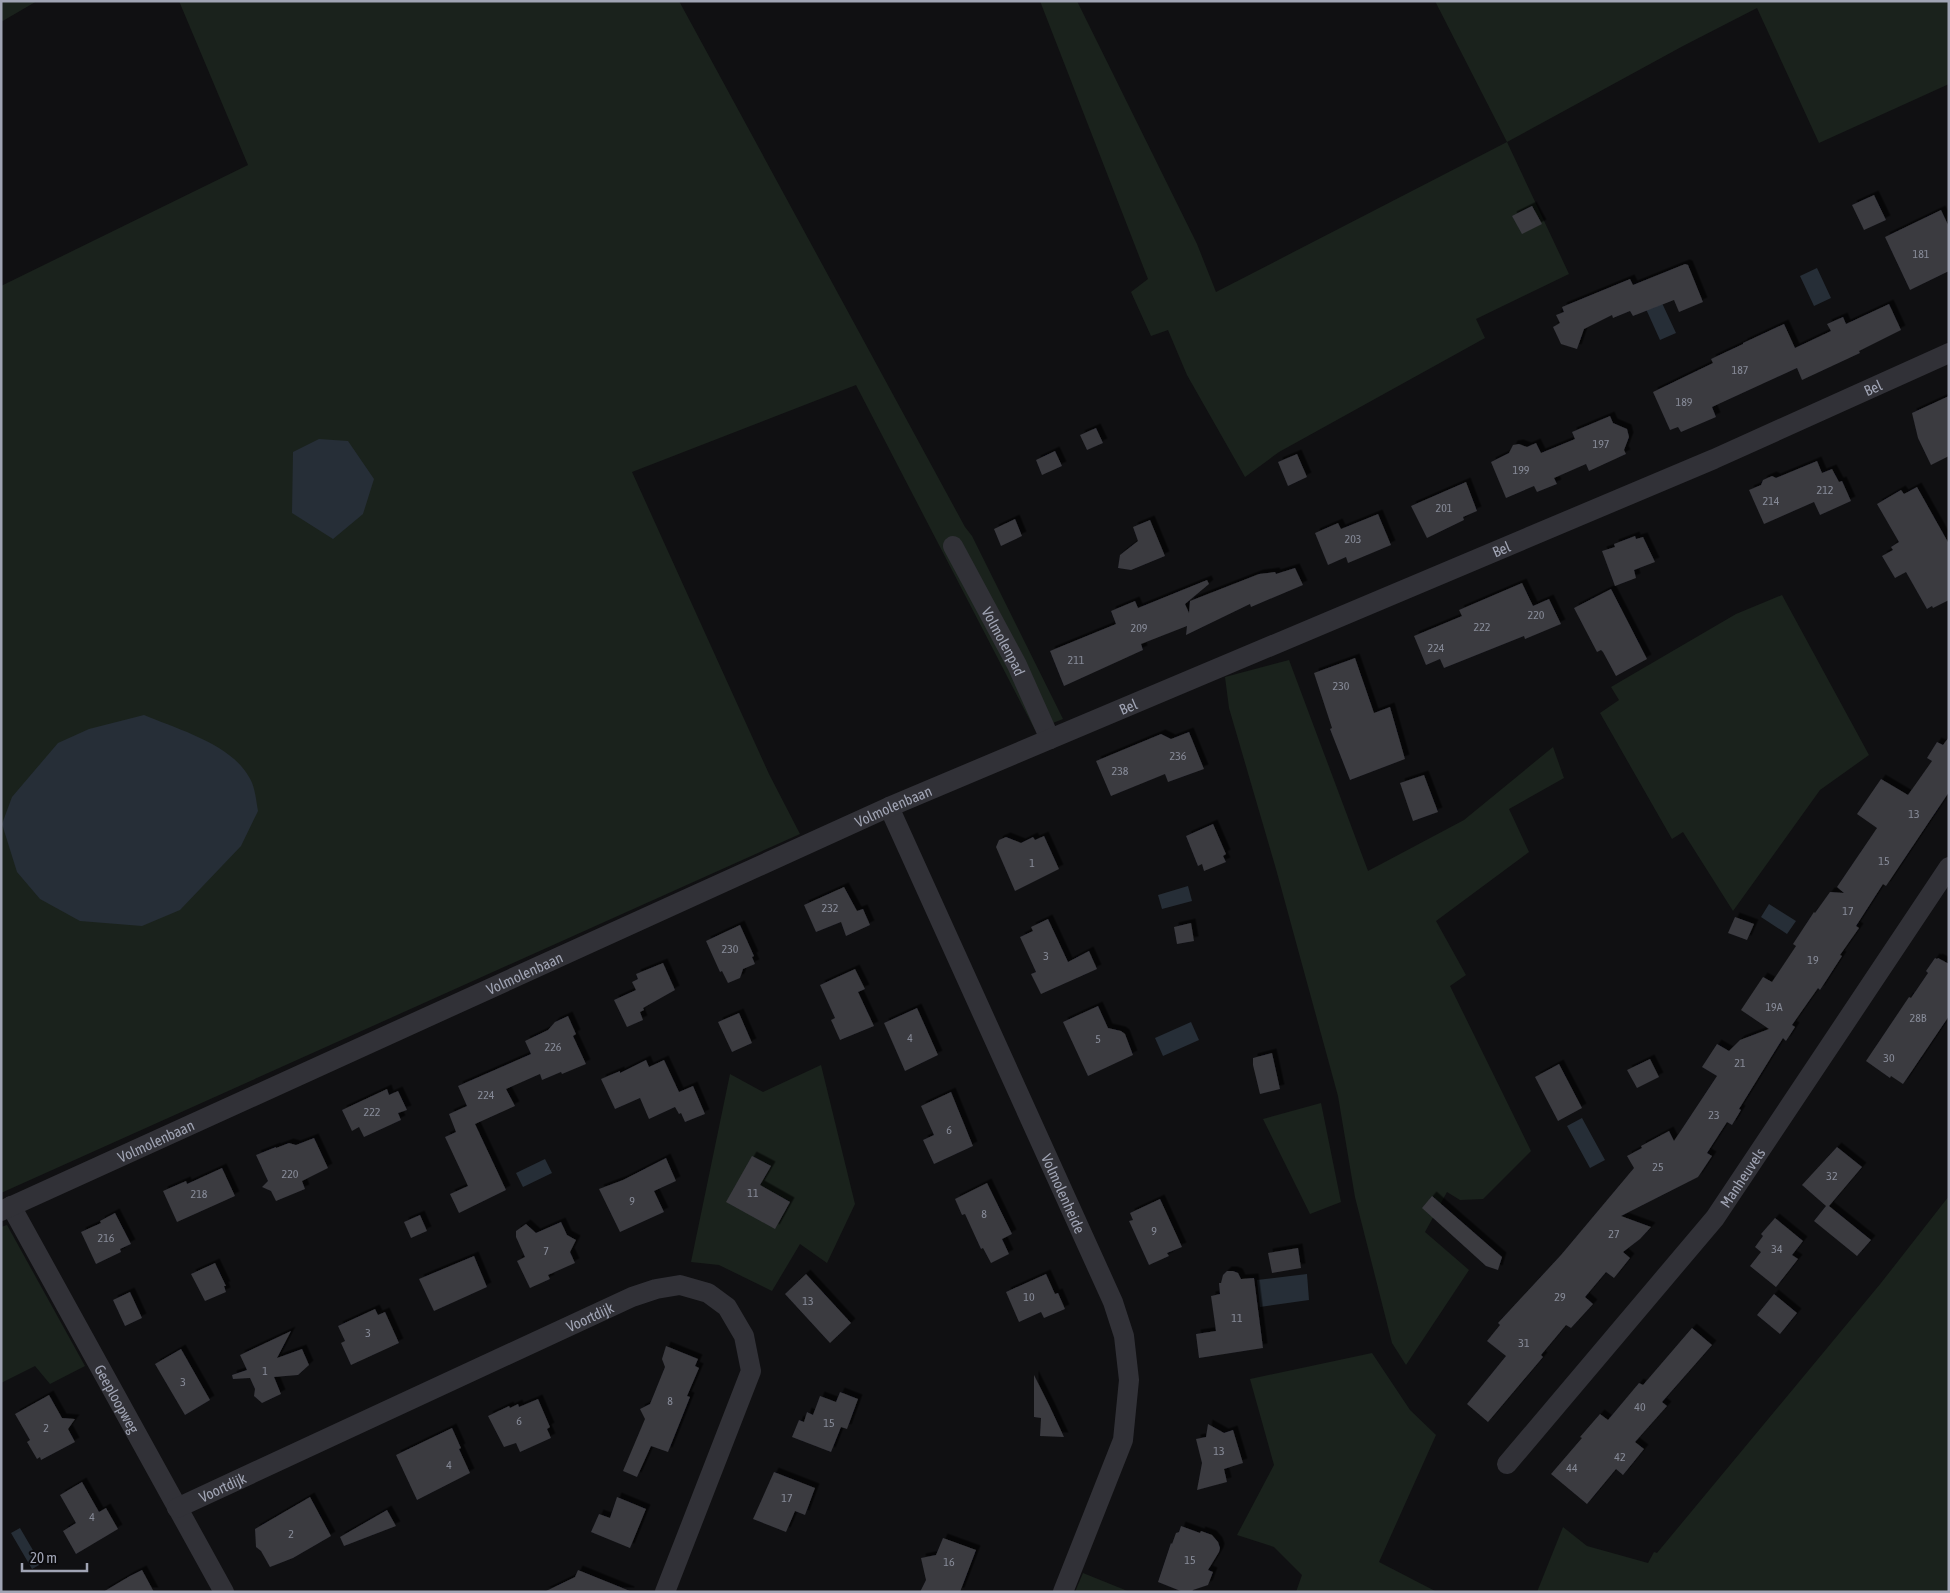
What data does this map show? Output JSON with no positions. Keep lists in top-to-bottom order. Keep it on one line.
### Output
{"streets":{"street":["Bel","Volmolenpad","Volmolenbaan","Manheuvels","Volmolenheide","Voortdijk","Geeploopweg"]},"crossings":[["Bel","Volmolenpad"],["Bel","Volmolenbaan"],["Volmolenpad","Volmolenbaan"],["Volmolenbaan","Volmolenheide"],["Volmolenbaan","Geeploopweg"],["Voortdijk","Geeploopweg"]],"house_numbers":["181","187","189","197","199","212","214","201","203","220","222","209","224","211","230","236","238","13","15","1","232","17","230","3","19","19A","28B","4","5","226","30","21","224","222","23","6","25","220","32","11","218","9","8","9","27","216","34","7","10","29","13","11","3","31","1","3","8","40","6","15","2","13","42","4","44","17","4","2","15","16"],"scale_bar":"20 m"}
